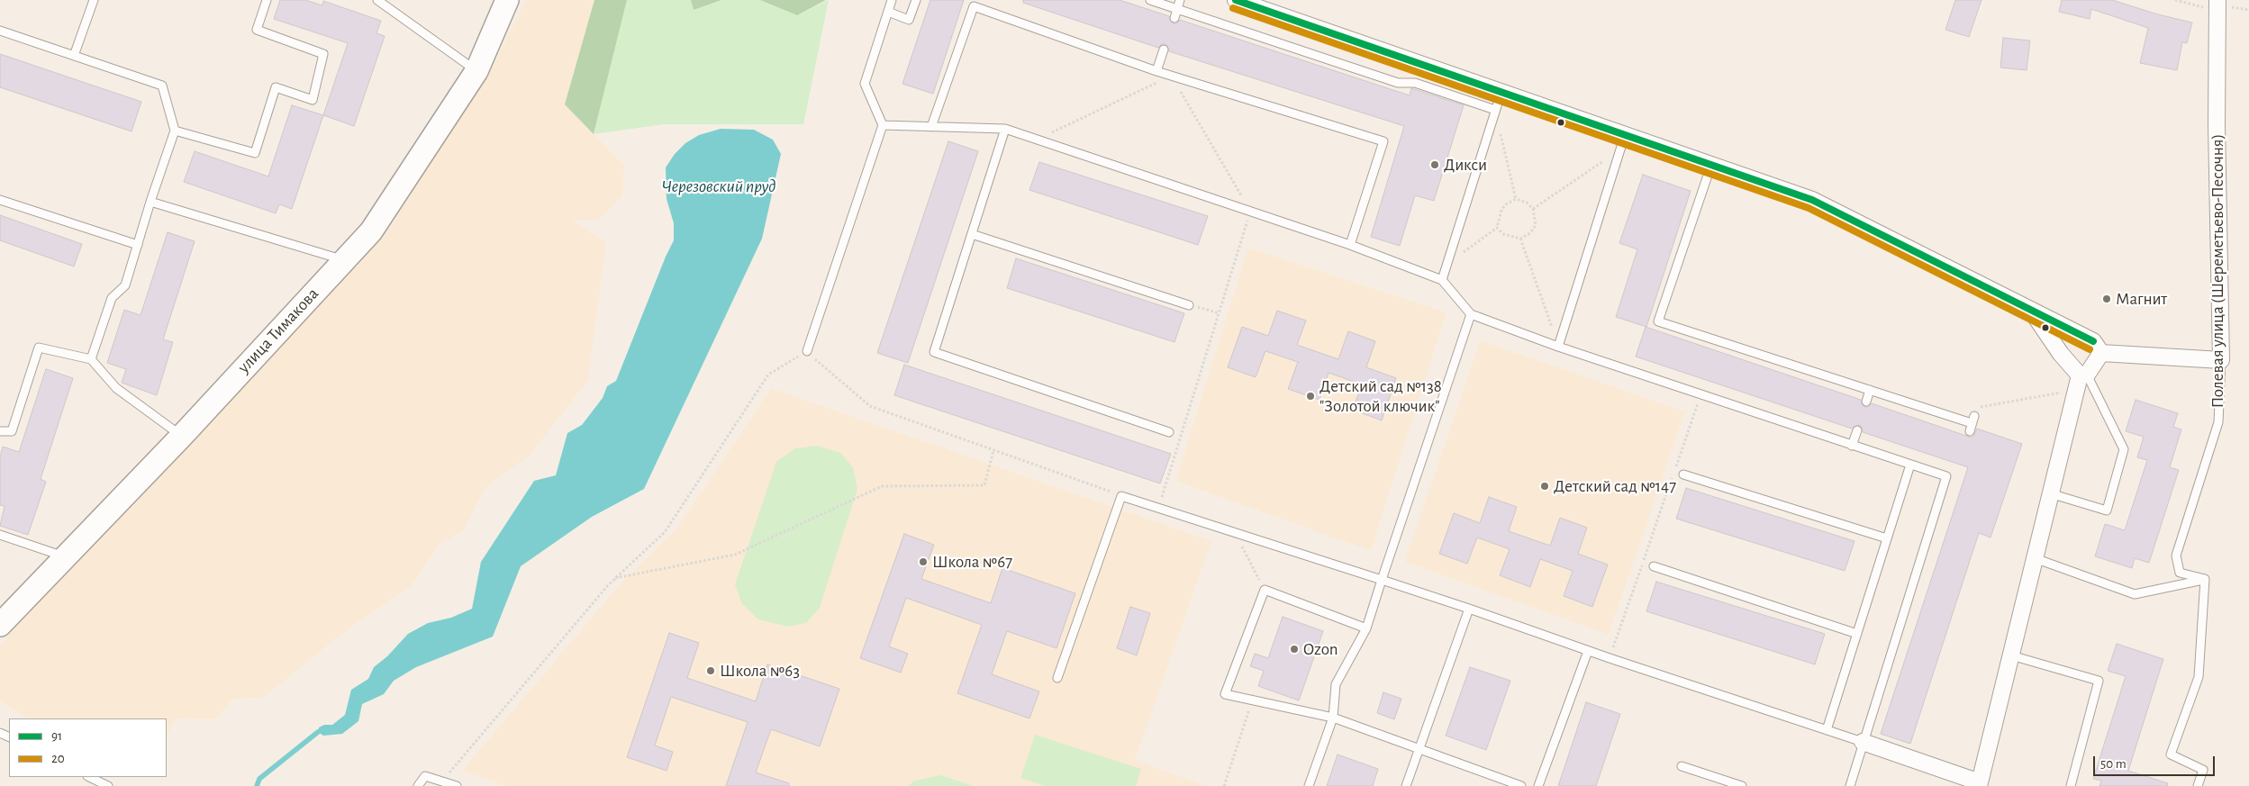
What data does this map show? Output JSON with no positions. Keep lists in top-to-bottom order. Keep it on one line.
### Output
{"streets":{"street":["Полевая улица (Шереметьево-Песочня)","улица Тимакова"]},"water":["Черезовский пруд"],"places":["Дикси","Магнит","Детский сад №138 \"Золотой ключик\"","Детский сад №147","Школа №67","Ozon","Школа №63"],"lines":["transit line 91","transit line 20"],"legend":["91","20"],"scale_bar":"50 m"}
